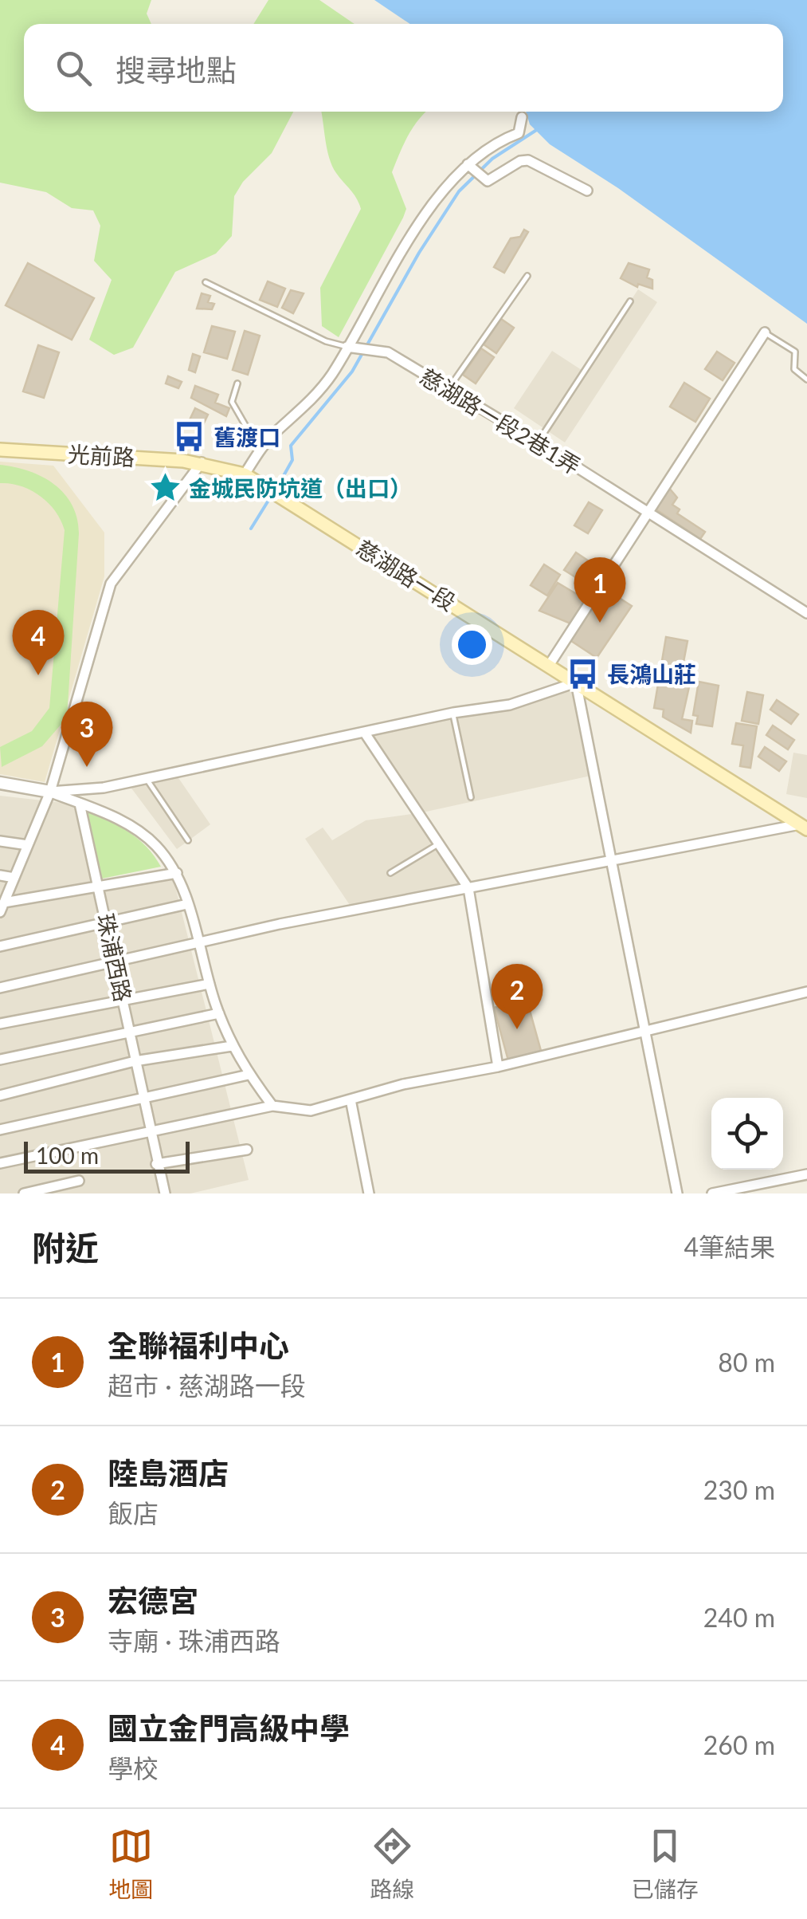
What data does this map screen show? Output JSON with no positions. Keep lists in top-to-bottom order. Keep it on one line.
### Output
{"streets":{"main road":["光前路","慈湖路一段"],"street":["慈湖路一段2巷1弄","珠浦西路"]},"crossings":[["光前路","慈湖路一段"]],"places":{"bus stop":["舊渡口","長鴻山莊"],"place":["金城民防坑道（出口）"]},"scale_bar":"100 m","page":{"search":"搜尋地點","pins":["1","4","3","2"],"scale":"100 m","heading":["附近","4筆結果"],"list":[{"mark":"1","name":"全聯福利中心","note":"超市 · 慈湖路一段","value":"80 m"},{"mark":"2","name":"陸島酒店","note":"飯店","value":"230 m"},{"mark":"3","name":"宏德宮","note":"寺廟 · 珠浦西路","value":"240 m"},{"mark":"4","name":"國立金門高級中學","note":"學校","value":"260 m"}],"nav":["地圖","路線","已儲存"]}}
